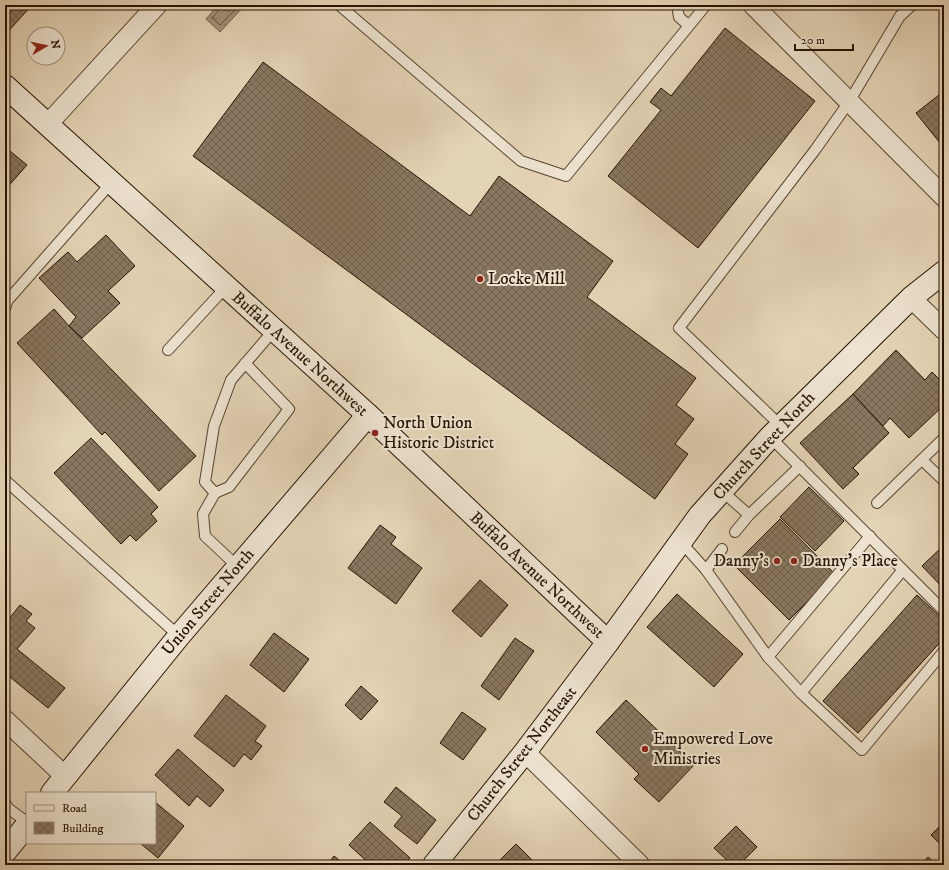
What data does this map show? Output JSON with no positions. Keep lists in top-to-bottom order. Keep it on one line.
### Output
{"streets":{"street":["Buffalo Avenue Northwest","Church Street North","Union Street North","Church Street Northeast"]},"crossings":[["Buffalo Avenue Northwest","Church Street North"],["Buffalo Avenue Northwest","Union Street North"],["Buffalo Avenue Northwest","Church Street Northeast"],["Church Street North","Church Street Northeast"]],"places":["Locke Mill","North Union Historic District","Danny's","Danny's Place","Empowered Love Ministries"],"legend":["Road","Building"],"scale_bar":"20 m","north":"right"}
